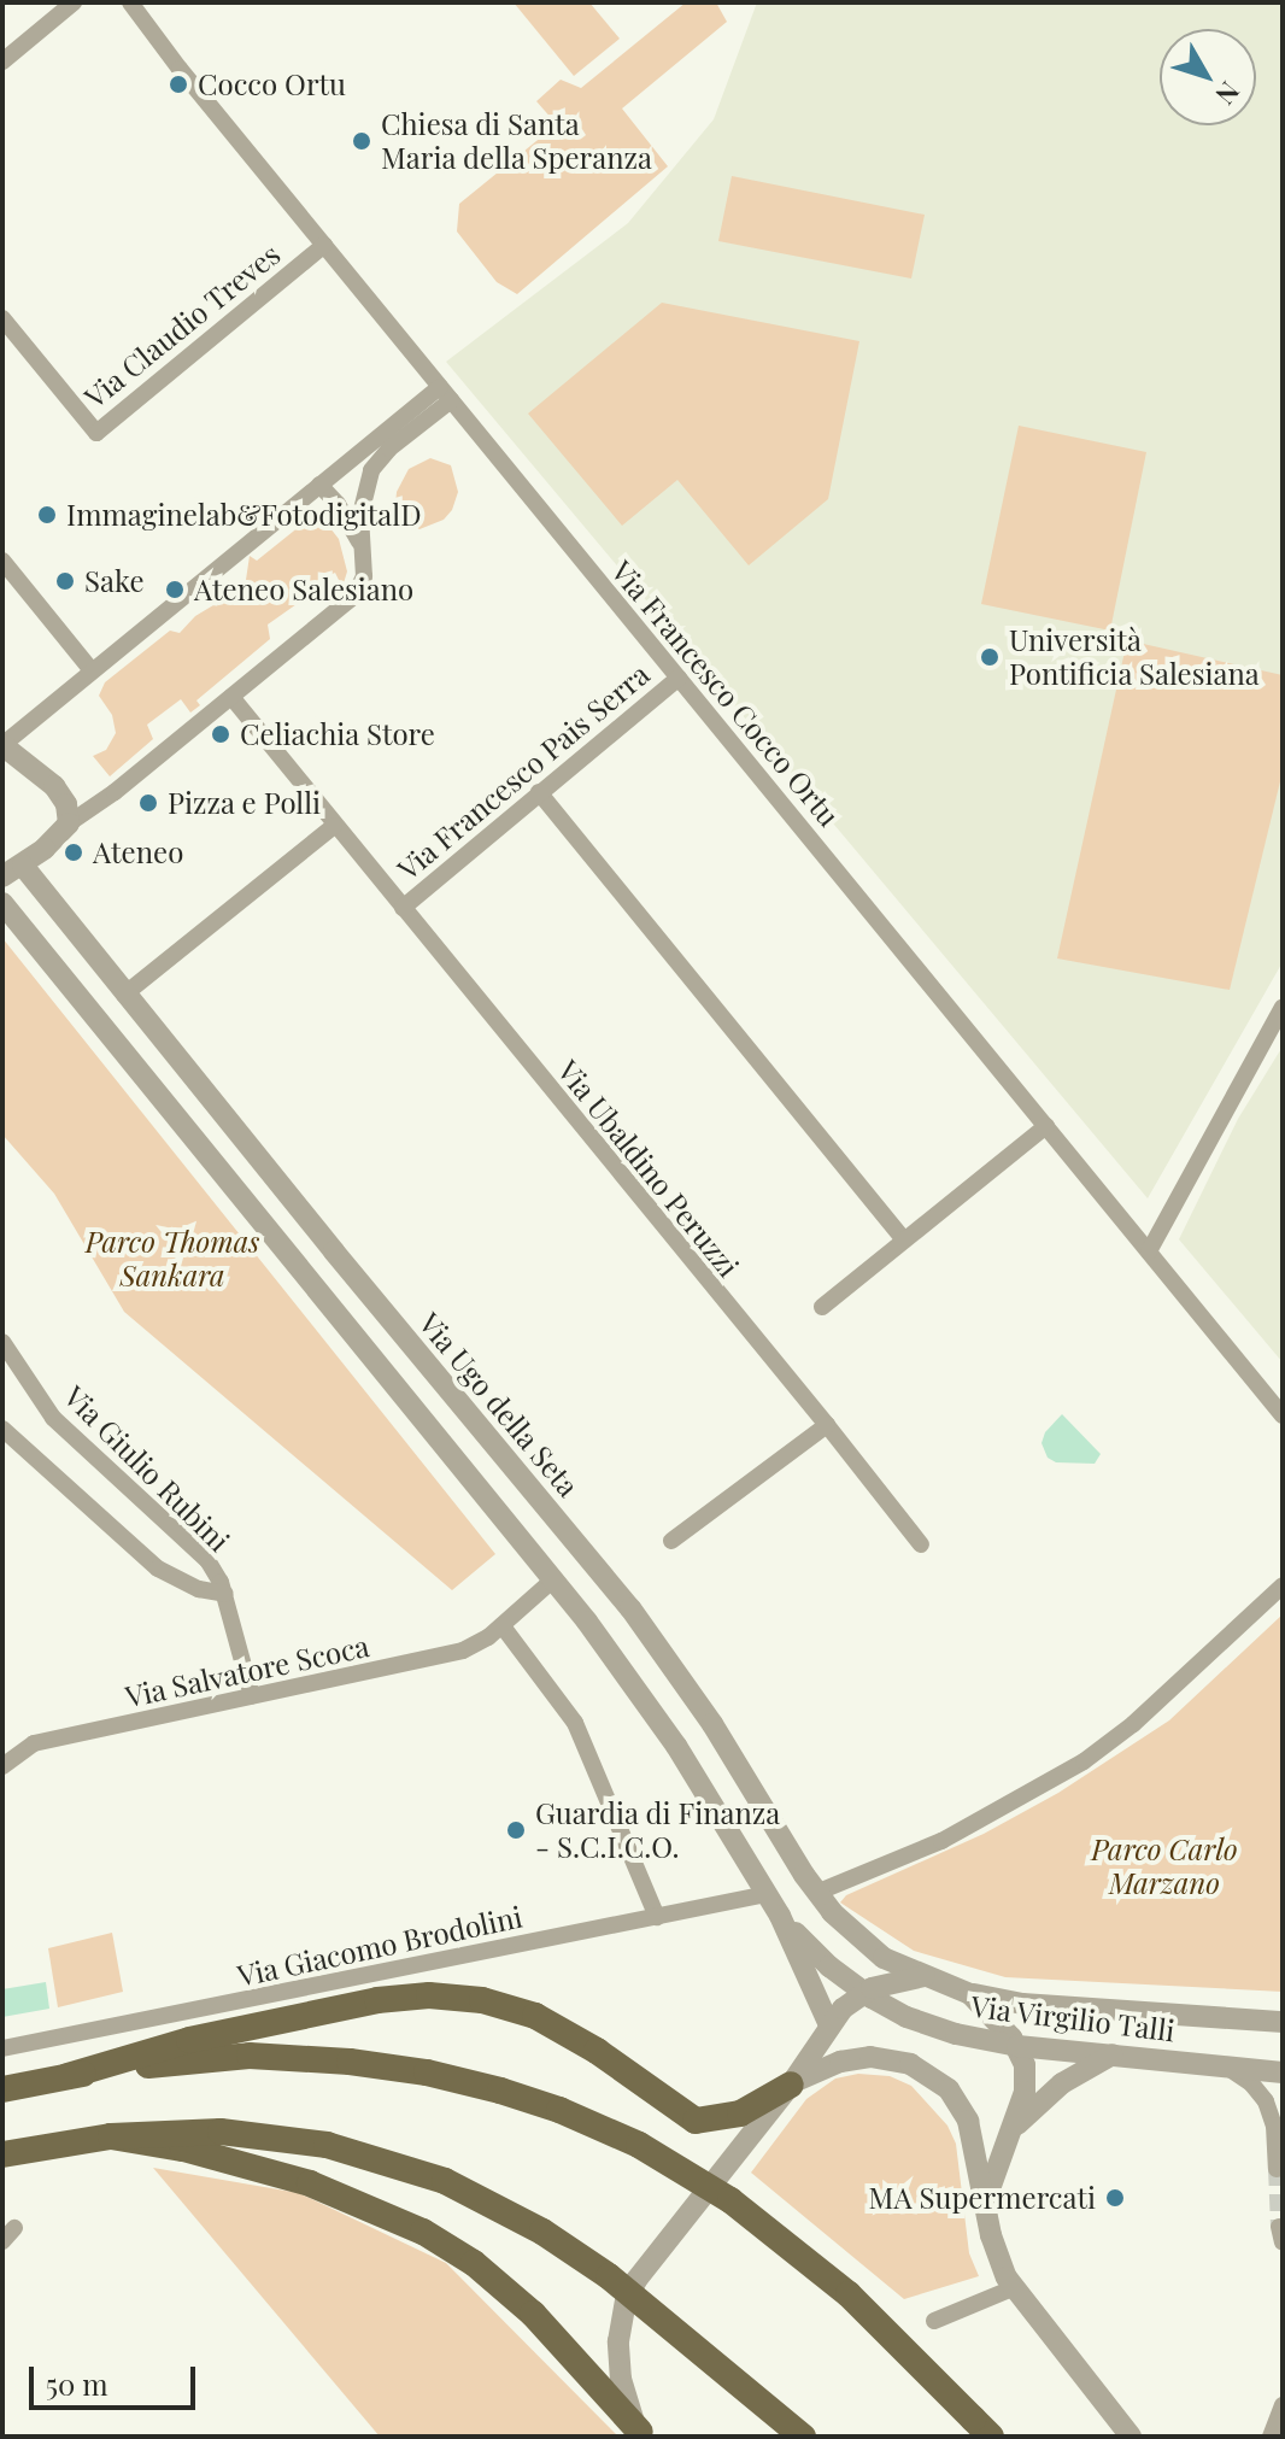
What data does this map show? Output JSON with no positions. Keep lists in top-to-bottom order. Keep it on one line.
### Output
{"streets":{"street":["Via Claudio Treves","Via Francesco Cocco Ortu","Via Francesco Pais Serra","Via Ubaldino Peruzzi","Via Ugo della Seta","Via Giulio Rubini","Via Salvatore Scoca","Via Giacomo Brodolini","Via Virgilio Talli"]},"crossings":[["Via Claudio Treves","Via Francesco Cocco Ortu"],["Via Francesco Cocco Ortu","Via Francesco Pais Serra"],["Via Francesco Pais Serra","Via Ubaldino Peruzzi"],["Via Ugo della Seta","Via Virgilio Talli"],["Via Giulio Rubini","Via Salvatore Scoca"]],"parks":["Parco Thomas Sankara","Parco Carlo Marzano"],"places":["Cocco Ortu","Chiesa di Santa Maria della Speranza","Immaginelab&FotodigitalD","Sake","Ateneo Salesiano","Università Pontificia Salesiana","Celiachia Store","Pizza e Polli","Ateneo","Guardia di Finanza - S.C.I.C.O.","MA Supermercati"],"scale_bar":"50 m","north":"bottom right"}
